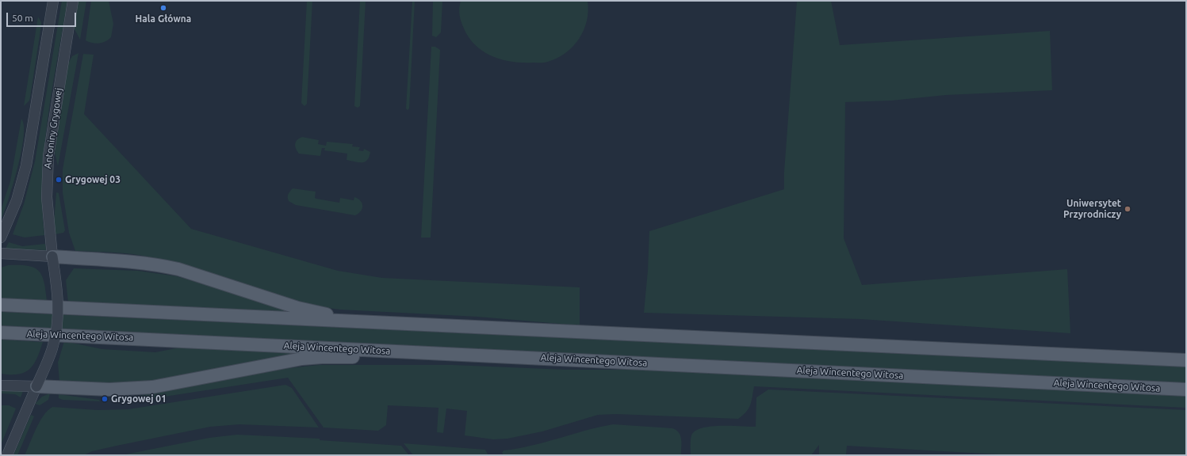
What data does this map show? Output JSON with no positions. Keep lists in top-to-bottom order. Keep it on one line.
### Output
{"streets":{"main road":["Aleja Wincentego Witosa"],"street":["Antoniny Grygowej"]},"places":["Hala Główna","Grygowej 03","Uniwersytet Przyrodniczy","Grygowej 01"],"scale_bar":"50 m"}
